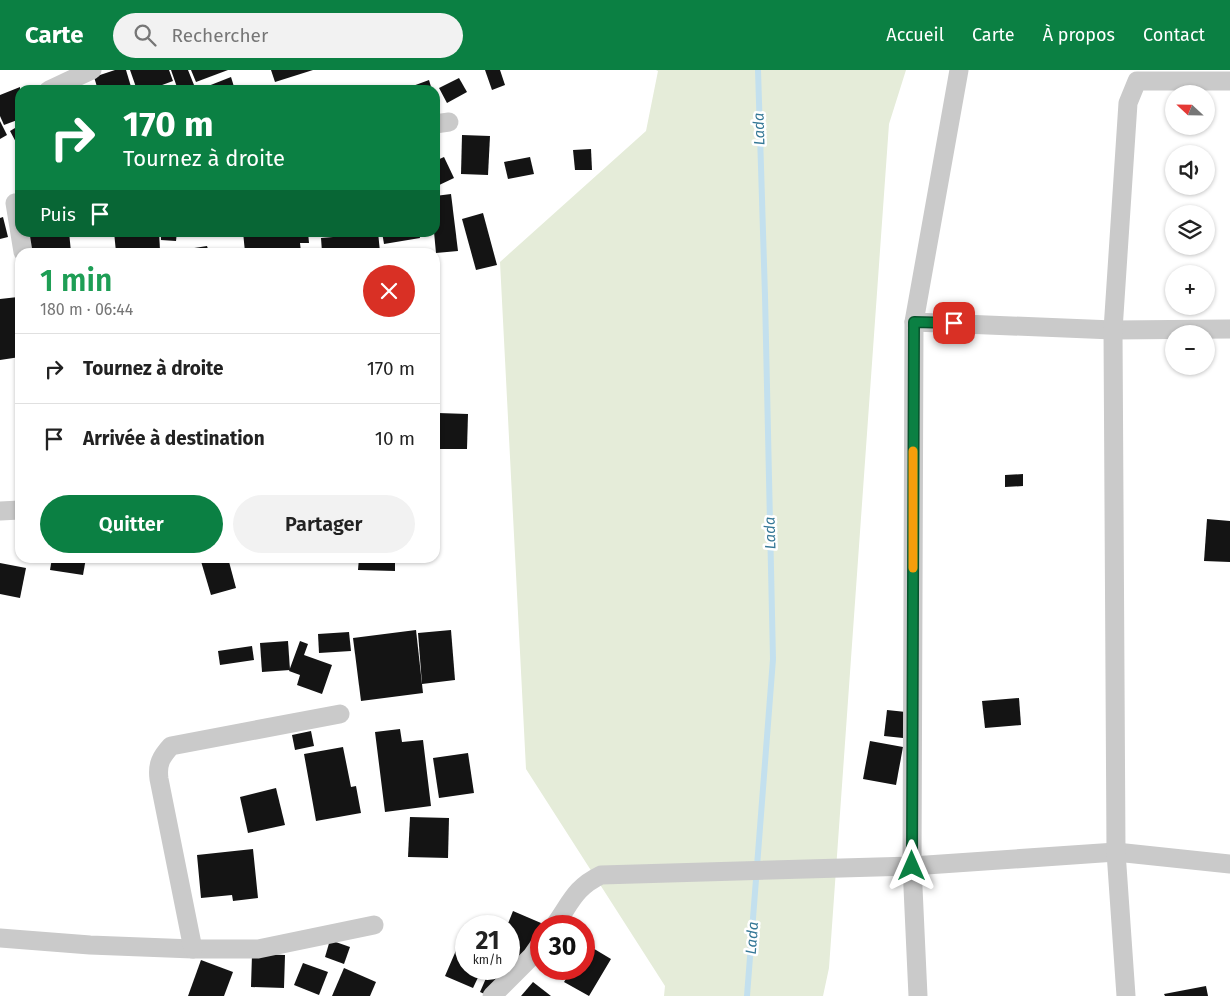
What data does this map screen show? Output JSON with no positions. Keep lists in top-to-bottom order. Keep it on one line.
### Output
{"water":["Lada"],"north":"left","page":{"header":"Carte","search":"Rechercher","nav":["Accueil","Carte","À propos","Contact"],"map_buttons":["+","−"],"turn":["170 m","Tournez à droite"],"then":"Puis","heading":["1 min","180 m · 06:44"],"list":[{"name":"Tournez à droite","value":"170 m"},{"name":"Arrivée à destination","value":"10 m"}],"buttons":["Quitter","Partager"],"speed":"21 km/h","limit":"30"}}
